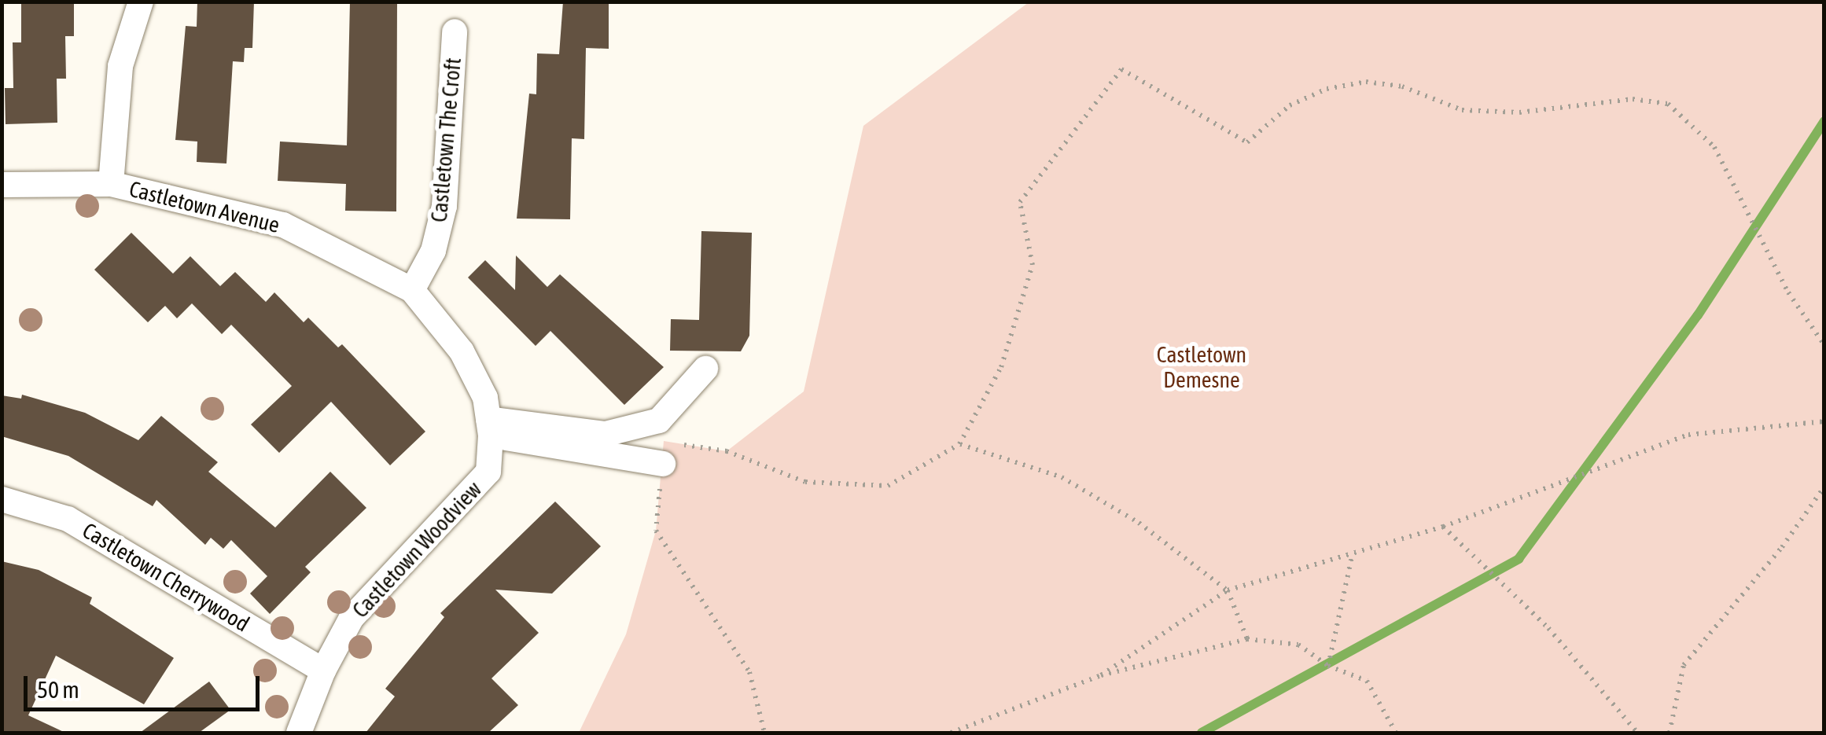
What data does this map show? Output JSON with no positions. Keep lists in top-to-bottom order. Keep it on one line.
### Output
{"streets":{"street":["Castletown The Croft","Castletown Avenue","Castletown Woodview","Castletown Cherrywood"]},"crossings":[["Castletown The Croft","Castletown Avenue"],["Castletown Avenue","Castletown Woodview"],["Castletown Woodview","Castletown Cherrywood"]],"parks":["Castletown Demesne"],"scale_bar":"50 m"}
